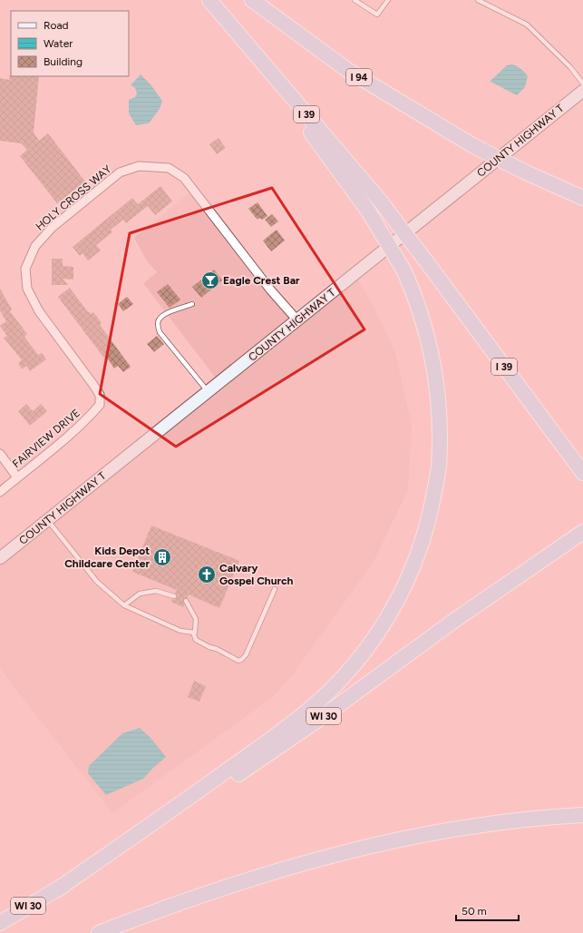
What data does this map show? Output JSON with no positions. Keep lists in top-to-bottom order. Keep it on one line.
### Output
{"streets":{"highway":["I 94","I 39","WI 30"],"main road":["COUNTY HIGHWAY T"],"street":["HOLY CROSS WAY","FAIRVIEW DRIVE"]},"crossings":[["COUNTY HIGHWAY T","HOLY CROSS WAY"],["HOLY CROSS WAY","FAIRVIEW DRIVE"]],"places":{"bar":["Eagle Crest Bar"],"building":["Kids Depot Childcare Center"],"church":["Calvary Gospel Church"]},"legend":["Road","Water","Building"],"scale_bar":"50 m"}
